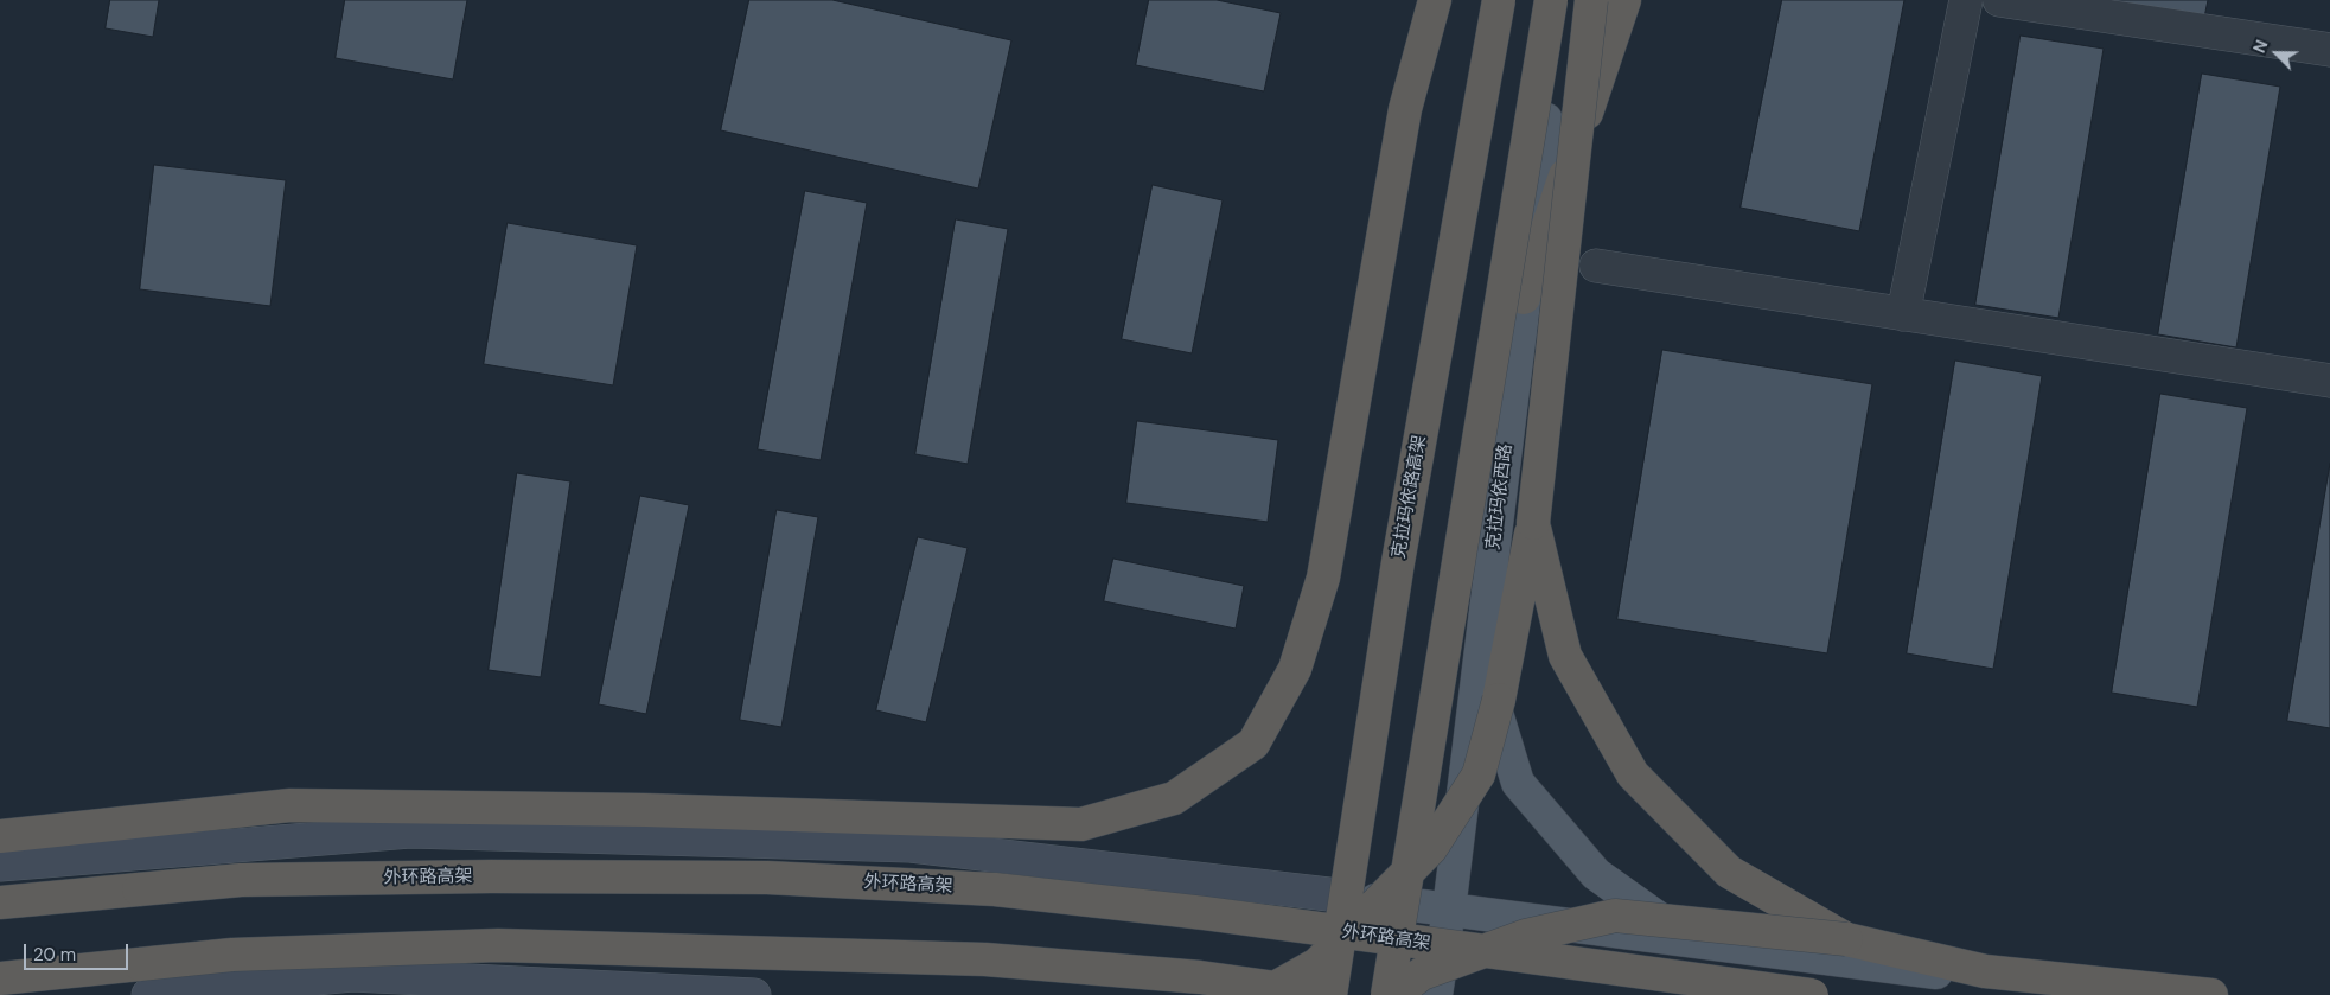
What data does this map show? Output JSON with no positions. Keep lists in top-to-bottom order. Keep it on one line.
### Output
{"streets":{"highway":["克拉玛依路高架","外环路高架"],"main road":["克拉玛依西路"]},"scale_bar":"20 m","north":"top left"}
